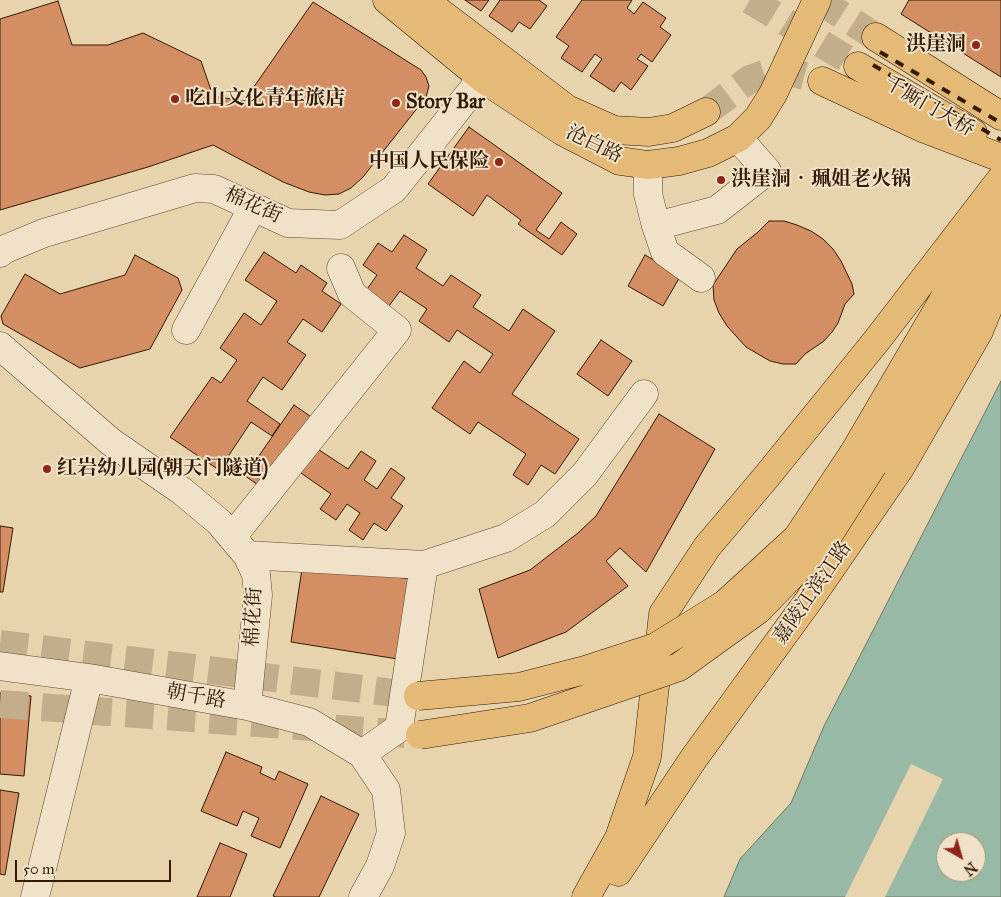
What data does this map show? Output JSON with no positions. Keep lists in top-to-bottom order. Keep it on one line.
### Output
{"streets":{"main road":["千厮门大桥","沧白路","嘉陵江滨江路"],"street":["棉花街","朝千路"]},"crossings":[["沧白路","棉花街"],["棉花街","朝千路"]],"places":["洪崖洞","吃山文化青年旅店","Story Bar","中国人民保险","洪崖洞‧珮姐老火锅","红岩幼儿园(朝天门隧道)"],"scale_bar":"50 m","north":"bottom right"}
